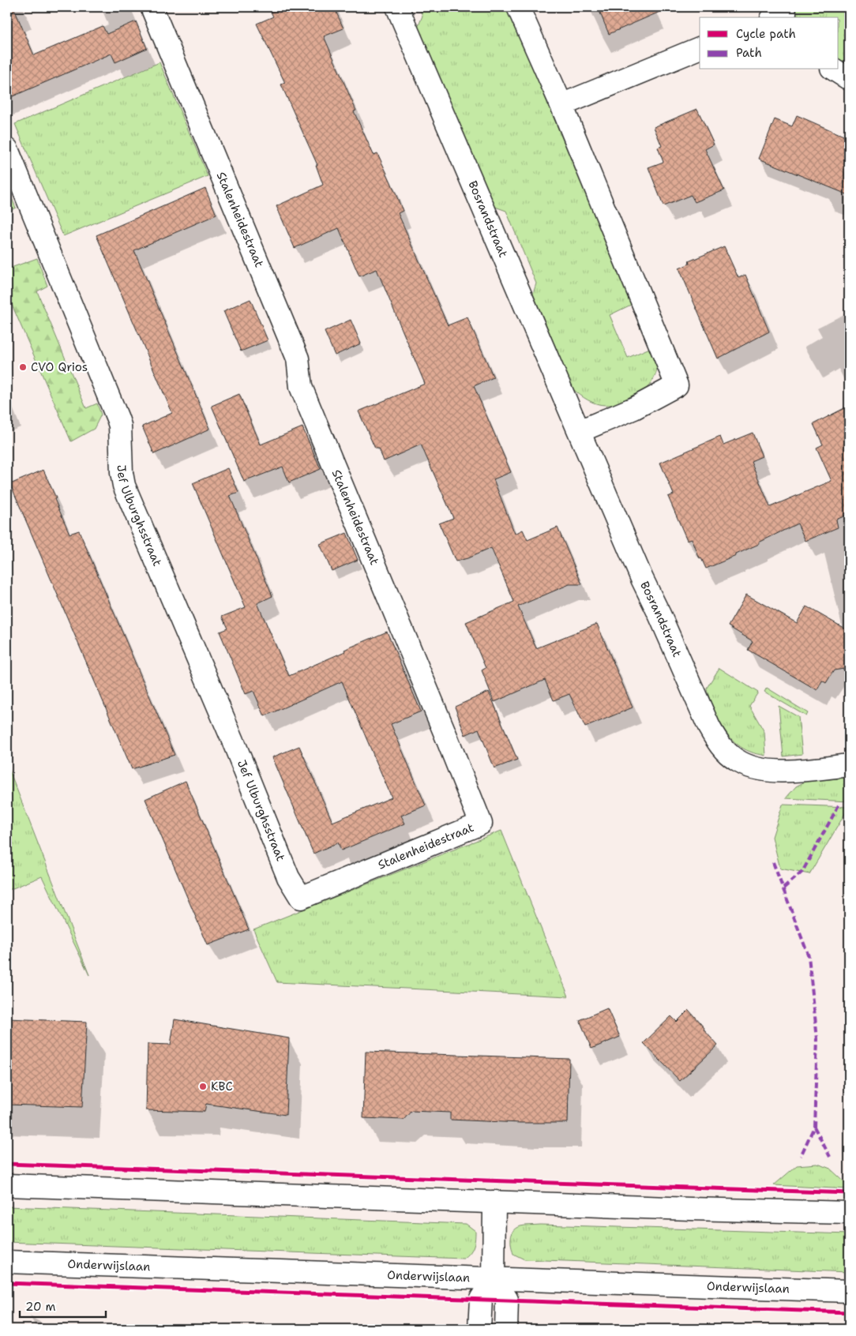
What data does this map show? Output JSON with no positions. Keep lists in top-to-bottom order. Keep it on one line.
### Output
{"streets":{"street":["Stalenheidestraat","Bosrandstraat","Jef Ulburghsstraat","Onderwijslaan"]},"crossings":[["Stalenheidestraat","Jef Ulburghsstraat"]],"places":["CVO Qrios","KBC"],"legend":["Cycle path","Path"],"scale_bar":"20 m"}
